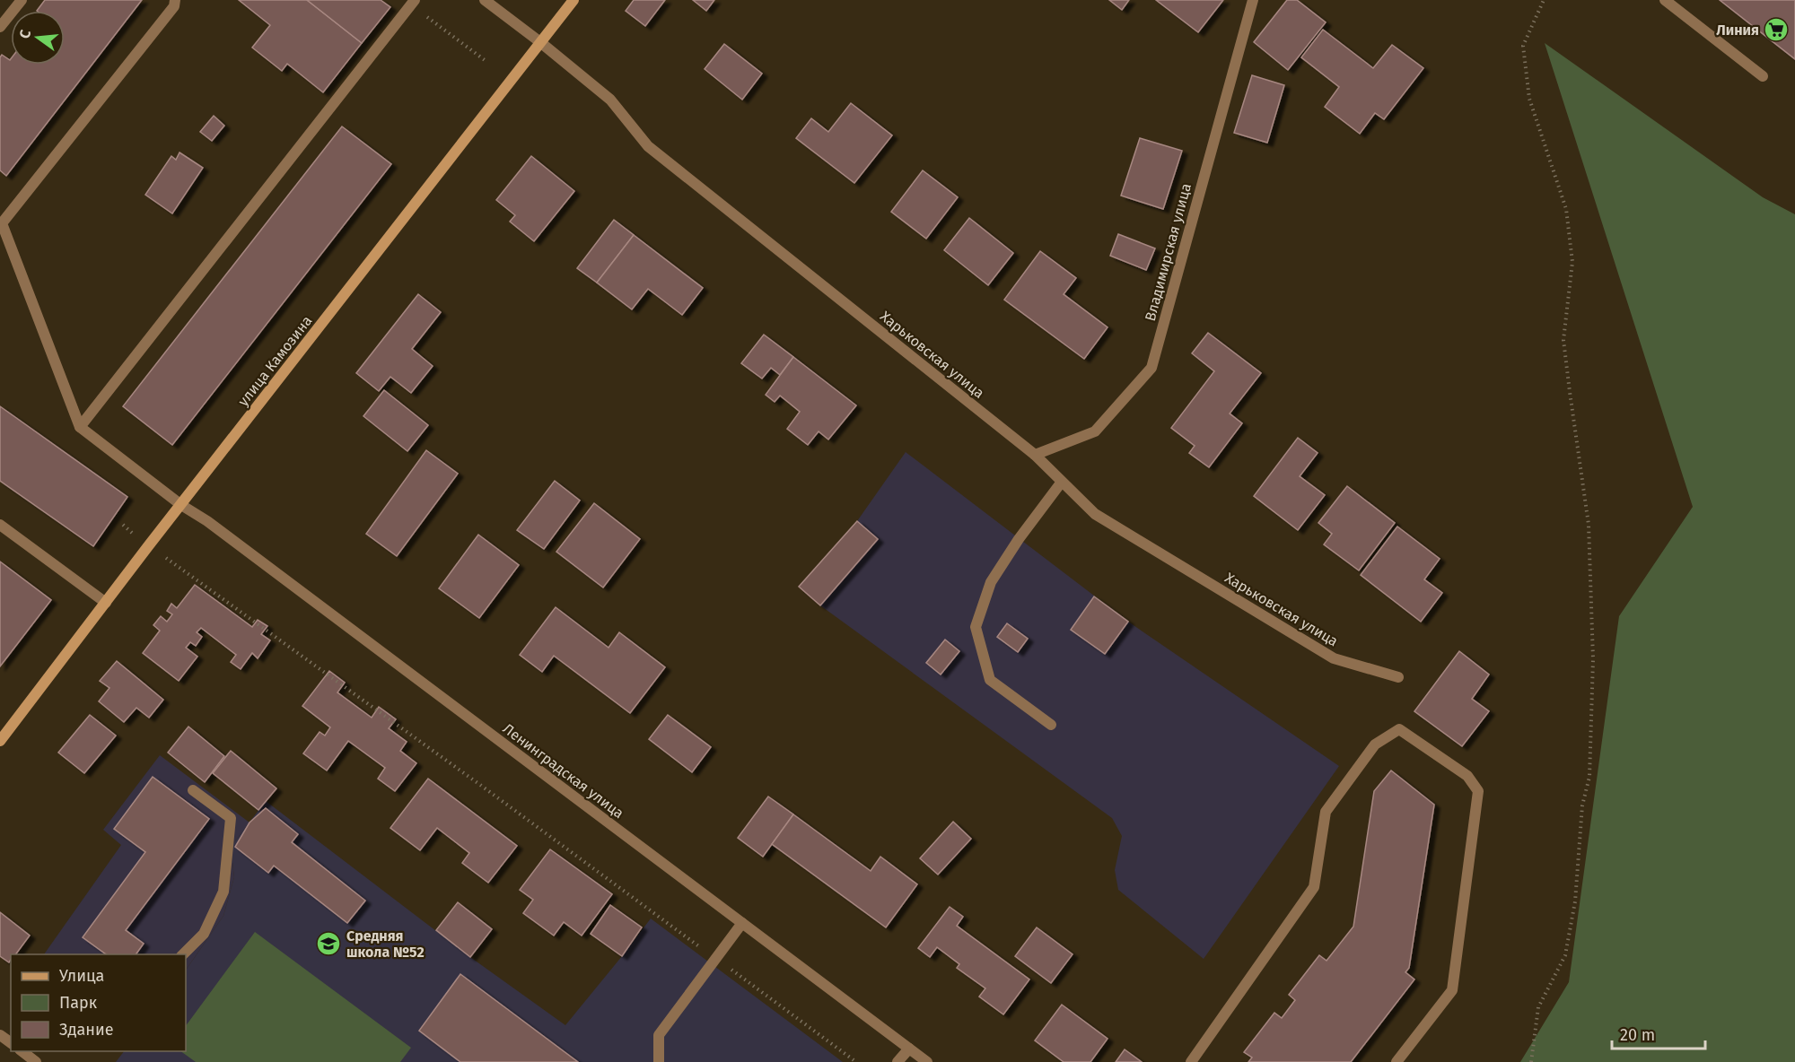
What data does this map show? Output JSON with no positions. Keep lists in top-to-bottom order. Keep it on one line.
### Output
{"streets":{"street":["Владимирская улица","Харьковская улица","улица Камозина","Ленинградская улица"]},"crossings":[["Владимирская улица","Харьковская улица"],["Харьковская улица","улица Камозина"],["улица Камозина","Ленинградская улица"]],"places":{"supermarket":["Линия"],"school or university":["Средняя школа №52"]},"legend":["Улица","Парк","Здание"],"scale_bar":"20 m","north":"left"}
